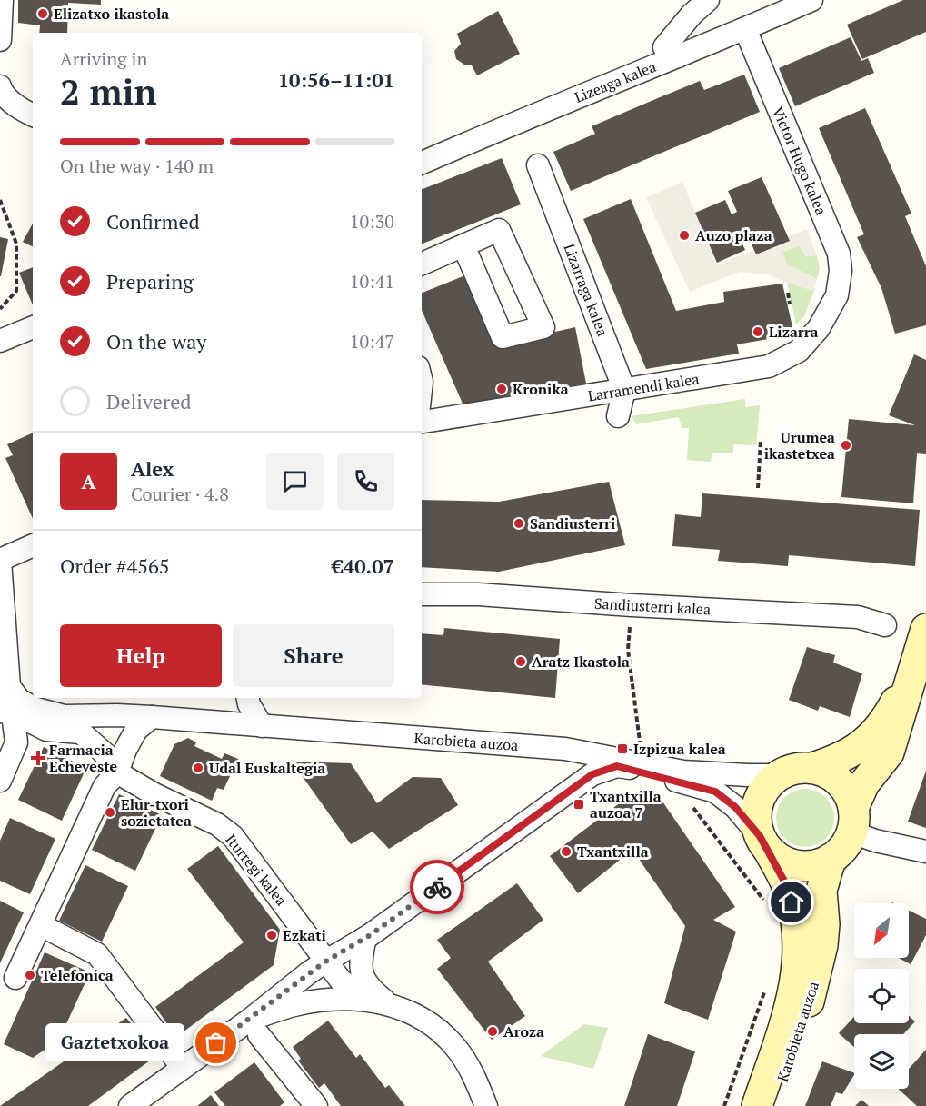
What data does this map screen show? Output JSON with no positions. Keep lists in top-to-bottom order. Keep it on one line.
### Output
{"streets":{"main road":["Karobieta auzoa"],"street":["Lizeaga kalea","Victor Hugo kalea","Lizarraga kalea","Larramendi kalea","Sandiusterri kalea","Iturregi kalea"]},"crossings":[["Lizeaga kalea","Victor Hugo kalea"],["Victor Hugo kalea","Larramendi kalea"],["Lizarraga kalea","Larramendi kalea"],["Karobieta auzoa","Iturregi kalea"]],"places":{"other":["Elizatxo ikastola","Auzo plaza","Lizarra","Kronika","Urumea ikastetxea","Sandiusterri","Aratz Ikastola","Udal Euskaltegia","Elur-txori sozietatea","Txantxilla","Ezkati","Telefonica","Aroza","Gaztetxokoa"],"transit":["Izpizua kalea","Txantxilla auzoa 7"],"health":["Farmacia Echeveste"]},"north":"bottom left","page":{"heading":["2 min","Arriving in","10:56–11:01"],"panel":["Alex","Courier · 4.8","Order #4565","€40.07"],"bar":"On the way · 140 m","list":[["Confirmed","10:30"],["Preparing","10:41"],["On the way","10:47"],"Delivered"],"round":"A","buttons":["Help","Share"],"bubble":"Gaztetxokoa"}}
